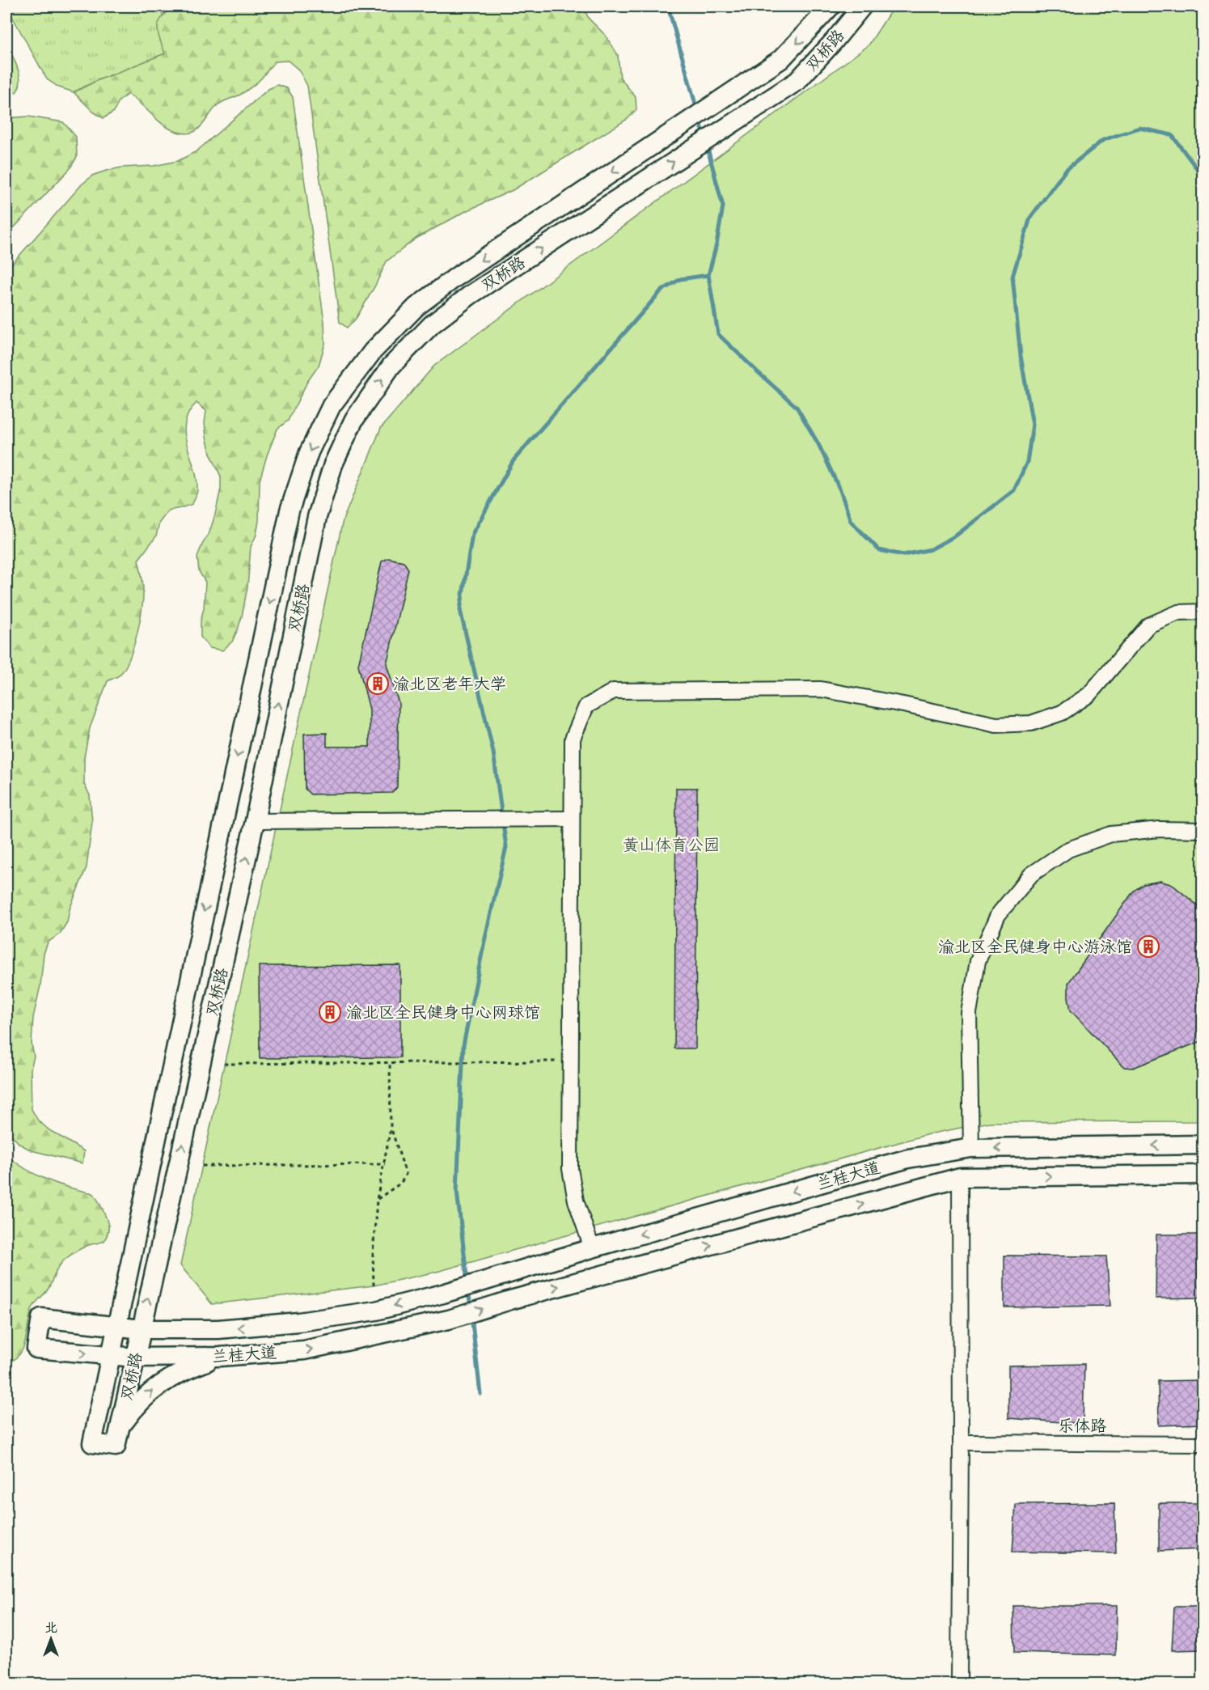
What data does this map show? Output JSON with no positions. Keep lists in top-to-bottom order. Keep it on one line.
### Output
{"streets":{"main road":["双桥路","兰桂大道"],"street":["乐体路"]},"crossings":[["双桥路","兰桂大道"]],"parks":["黄山体育公园"],"places":{"building":["渝北区老年大学","渝北区全民健身中心游泳馆","渝北区全民健身中心网球馆"]},"north":"top"}
